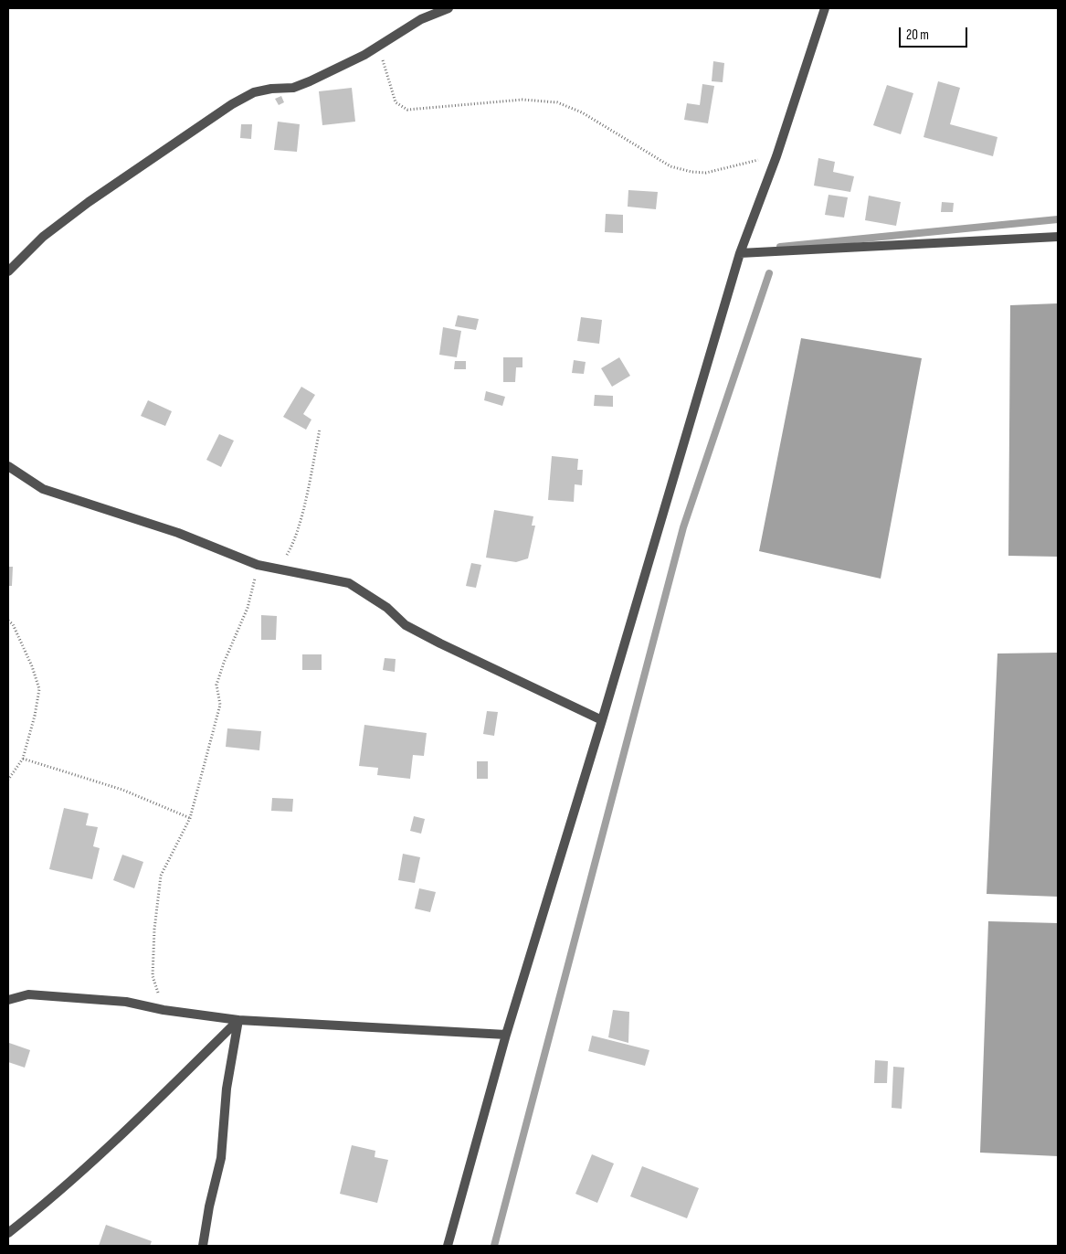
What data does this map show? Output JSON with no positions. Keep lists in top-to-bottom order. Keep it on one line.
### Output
{"scale_bar":"20 m"}
